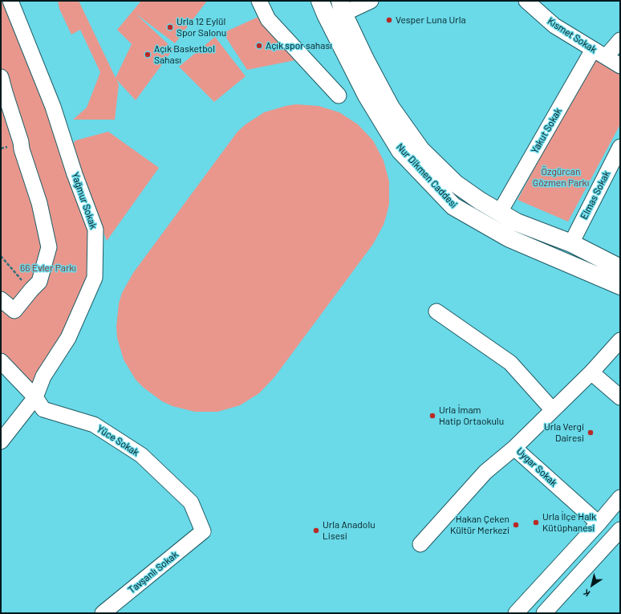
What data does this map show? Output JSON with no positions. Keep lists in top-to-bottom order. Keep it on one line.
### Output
{"streets":{"main road":["Nur Dikmen Caddesi"],"street":["Kısmet Sokak","Yakut Sokak","Elmas Sokak","Yağmur Sokak","Yüce Sokak","Uygar Sokak","Tavşanlı Sokak"]},"crossings":[["Kısmet Sokak","Yakut Sokak"],["Yakut Sokak","Nur Dikmen Caddesi"],["Nur Dikmen Caddesi","Elmas Sokak"],["Yağmur Sokak","Yüce Sokak"],["Yüce Sokak","Tavşanlı Sokak"]],"parks":["Özgürcan Gözmen Parkı","66 Evler Parkı"],"places":["Vesper Luna Urla","Urla 12 Eylül Spor Salonu","Açık spor sahası","Açık Basketbol Sahası","Urla İmam Hatip Ortaokulu","Urla Vergi Dairesi","Urla İlçe Halk Kütüphanesi","Hakan Çeken Kültür Merkezi","Urla Anadolu Lisesi"],"north":"bottom left"}
